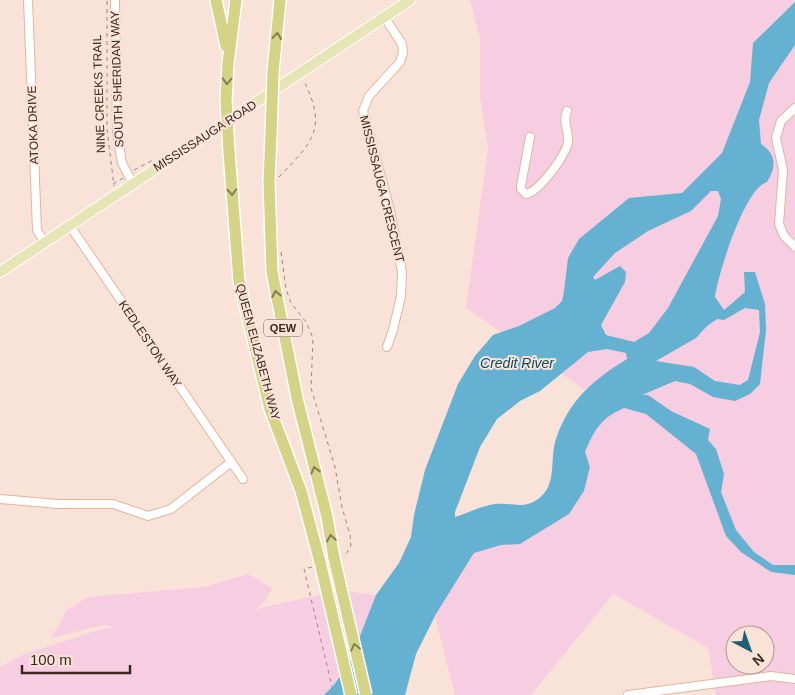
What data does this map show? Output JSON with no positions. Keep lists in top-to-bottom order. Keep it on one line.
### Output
{"streets":{"highway":["QEW","QUEEN ELIZABETH WAY"],"main road":["MISSISSAUGA ROAD"],"street":["SOUTH SHERIDAN WAY","ATOKA DRIVE","MISSISSAUGA CRESCENT","KEDLESTON WAY"],"path":["NINE CREEKS TRAIL"]},"crossings":[["SOUTH SHERIDAN WAY","MISSISSAUGA ROAD"],["ATOKA DRIVE","MISSISSAUGA ROAD"],["MISSISSAUGA ROAD","MISSISSAUGA CRESCENT"],["MISSISSAUGA ROAD","KEDLESTON WAY"]],"water":["Credit River"],"scale_bar":"100 m","north":"bottom right"}
